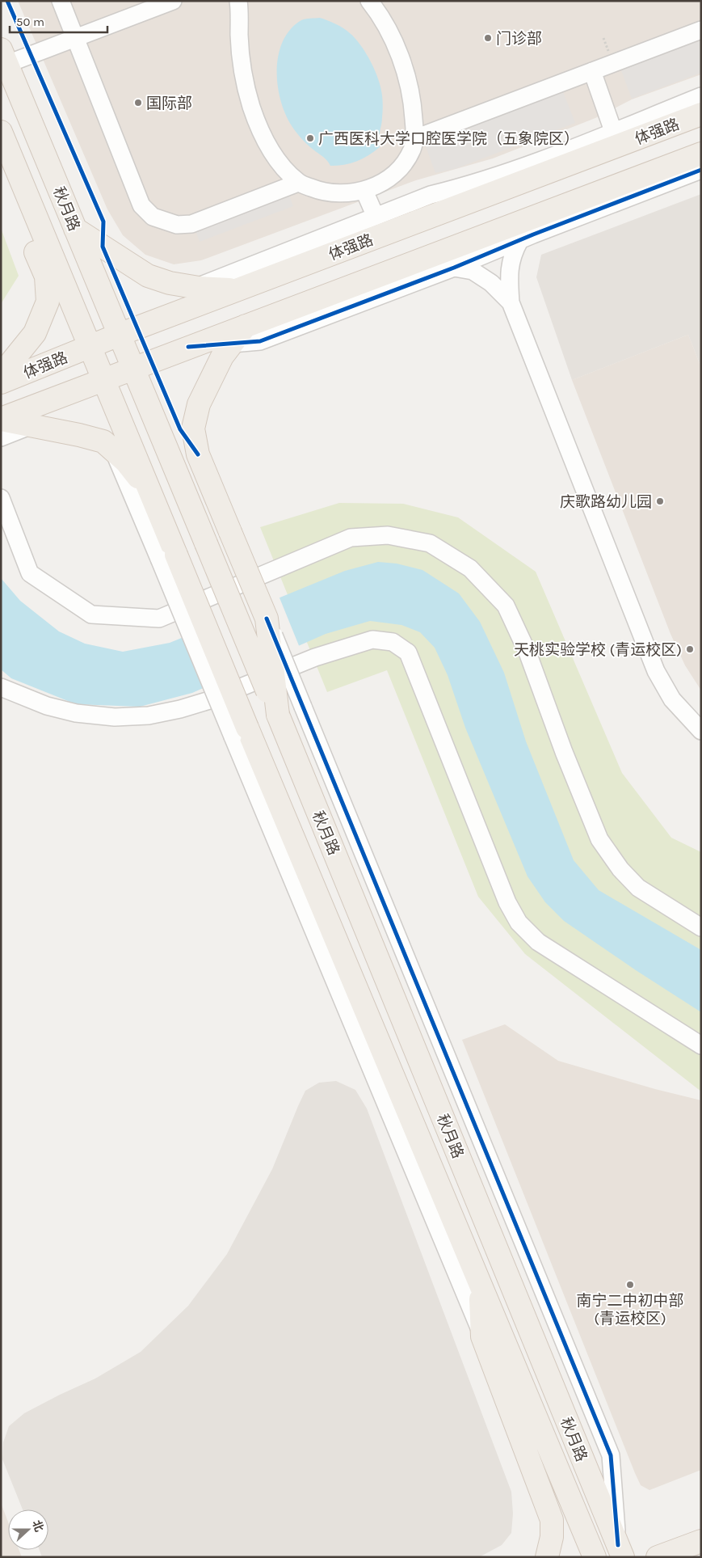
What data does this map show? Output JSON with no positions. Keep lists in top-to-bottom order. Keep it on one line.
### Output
{"streets":{"main road":["体强路","秋月路"]},"crossings":[["体强路","秋月路"]],"places":["门诊部","国际部","广西医科大学口腔医学院（五象院区）","庆歌路幼儿园","天桃实验学校 (青运校区)","南宁二中初中部 (青运校区)"],"scale_bar":"50 m","north":"right"}
